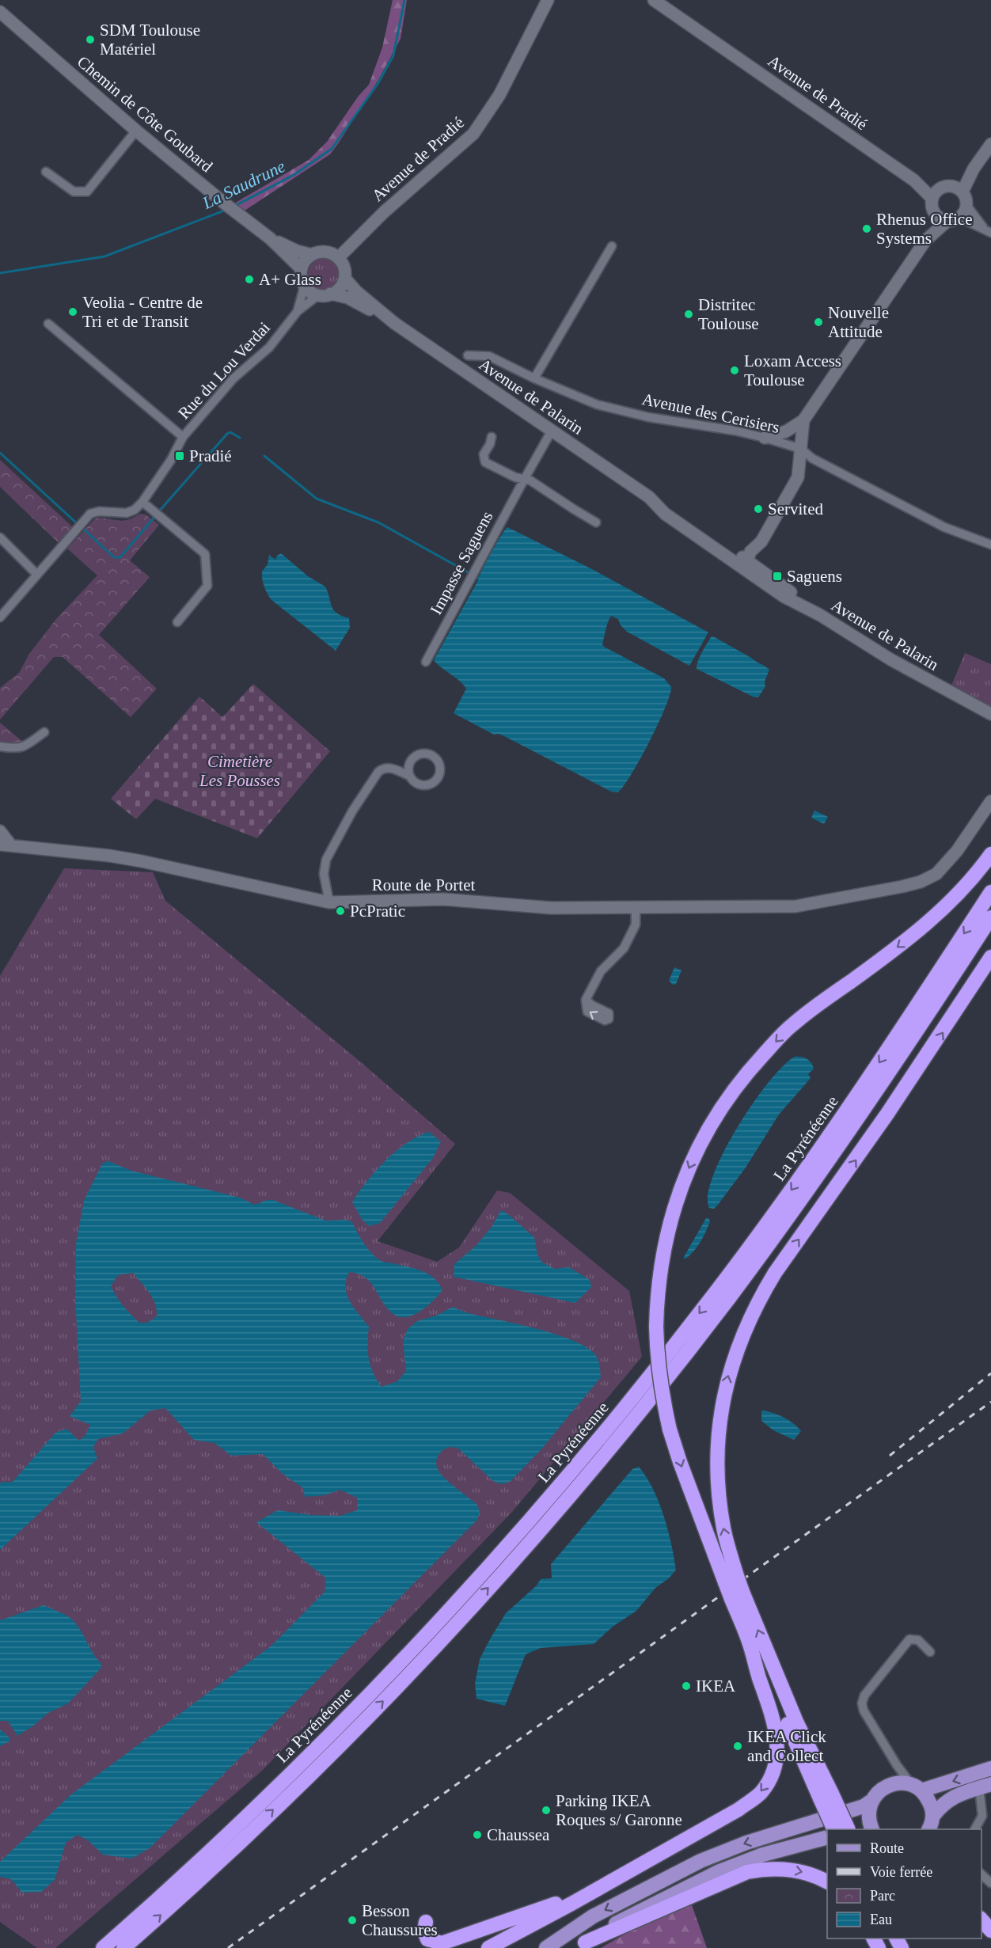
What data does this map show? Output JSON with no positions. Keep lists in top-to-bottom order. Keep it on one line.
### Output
{"streets":{"highway":["La Pyrénéenne"],"street":["Avenue de Pradié","Chemin de Côte Goubard","Rue du Lou Verdai","Avenue de Palarin","Avenue des Cerisiers","Impasse Saguens","Route de Portet"]},"crossings":[["Avenue de Pradié","Chemin de Côte Goubard"],["Avenue de Pradié","Rue du Lou Verdai"],["Avenue de Pradié","Avenue de Palarin"],["Chemin de Côte Goubard","Rue du Lou Verdai"],["Chemin de Côte Goubard","Avenue de Palarin"],["Rue du Lou Verdai","Avenue de Palarin"],["Avenue de Palarin","Impasse Saguens"]],"water":["La Saudrune"],"parks":["Cimetière Les Pousses"],"places":{"other":["SDM Toulouse Matériel","Rhenus Office Systems","A+ Glass","Veolia - Centre de Tri et de Transit","Distritec Toulouse","Nouvelle Attitude","Loxam Access Toulouse","Servited","PcPratic","IKEA","IKEA Click and Collect","Parking IKEA Roques s/ Garonne","Chaussea","Besson Chaussures"],"transit":["Pradié","Saguens"]},"legend":["Route","Voie ferrée","Parc","Eau"]}
